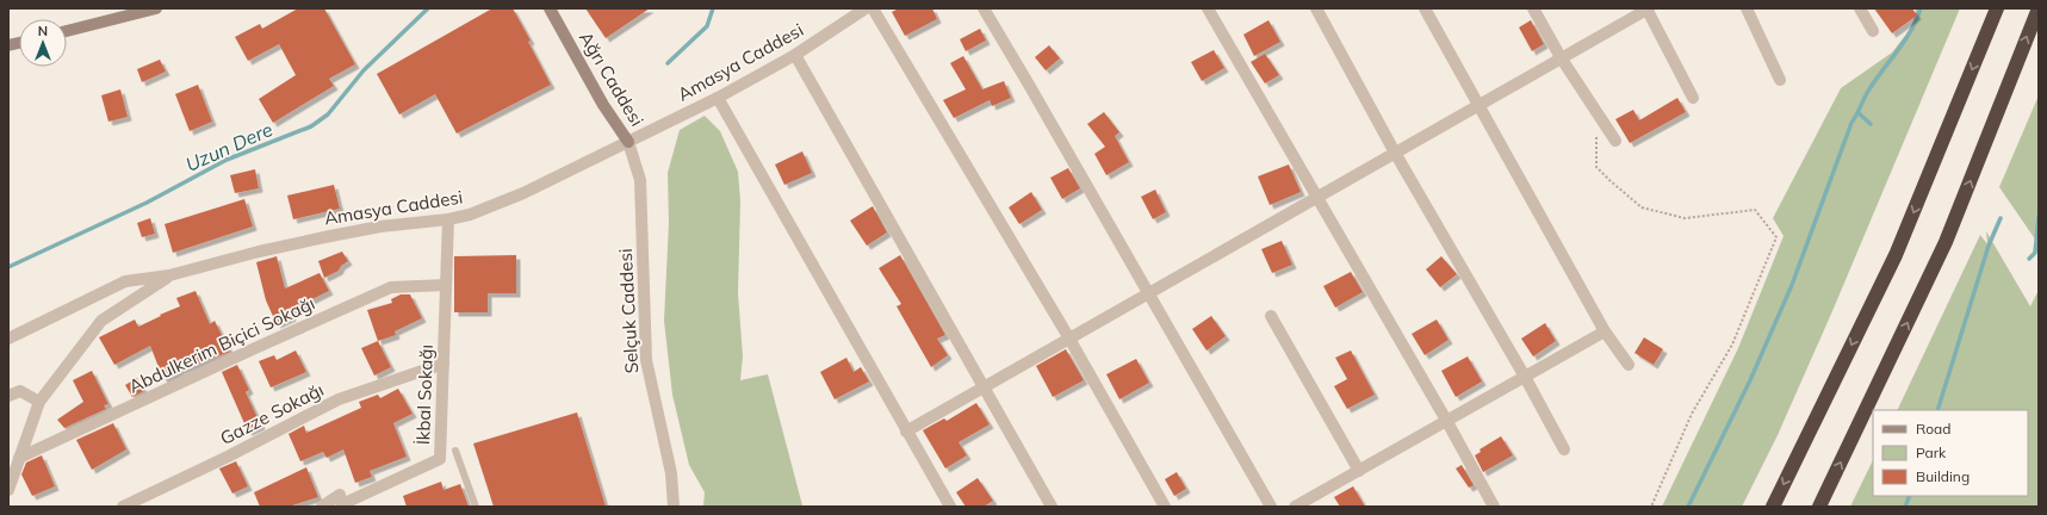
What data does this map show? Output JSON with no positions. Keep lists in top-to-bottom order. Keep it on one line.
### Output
{"streets":{"main road":["Ağrı Caddesi"],"street":["Amasya Caddesi","Selçuk Caddesi","Abdulkerim Biçici Sokağı","İkbal Sokağı","Gazze Sokağı"]},"crossings":[["Amasya Caddesi","Ağrı Caddesi"],["Amasya Caddesi","Selçuk Caddesi"],["Amasya Caddesi","İkbal Sokağı"],["Ağrı Caddesi","Selçuk Caddesi"],["Abdulkerim Biçici Sokağı","İkbal Sokağı"],["İkbal Sokağı","Gazze Sokağı"]],"water":["Uzun Dere"],"legend":["Road","Park","Building"],"north":"top"}
